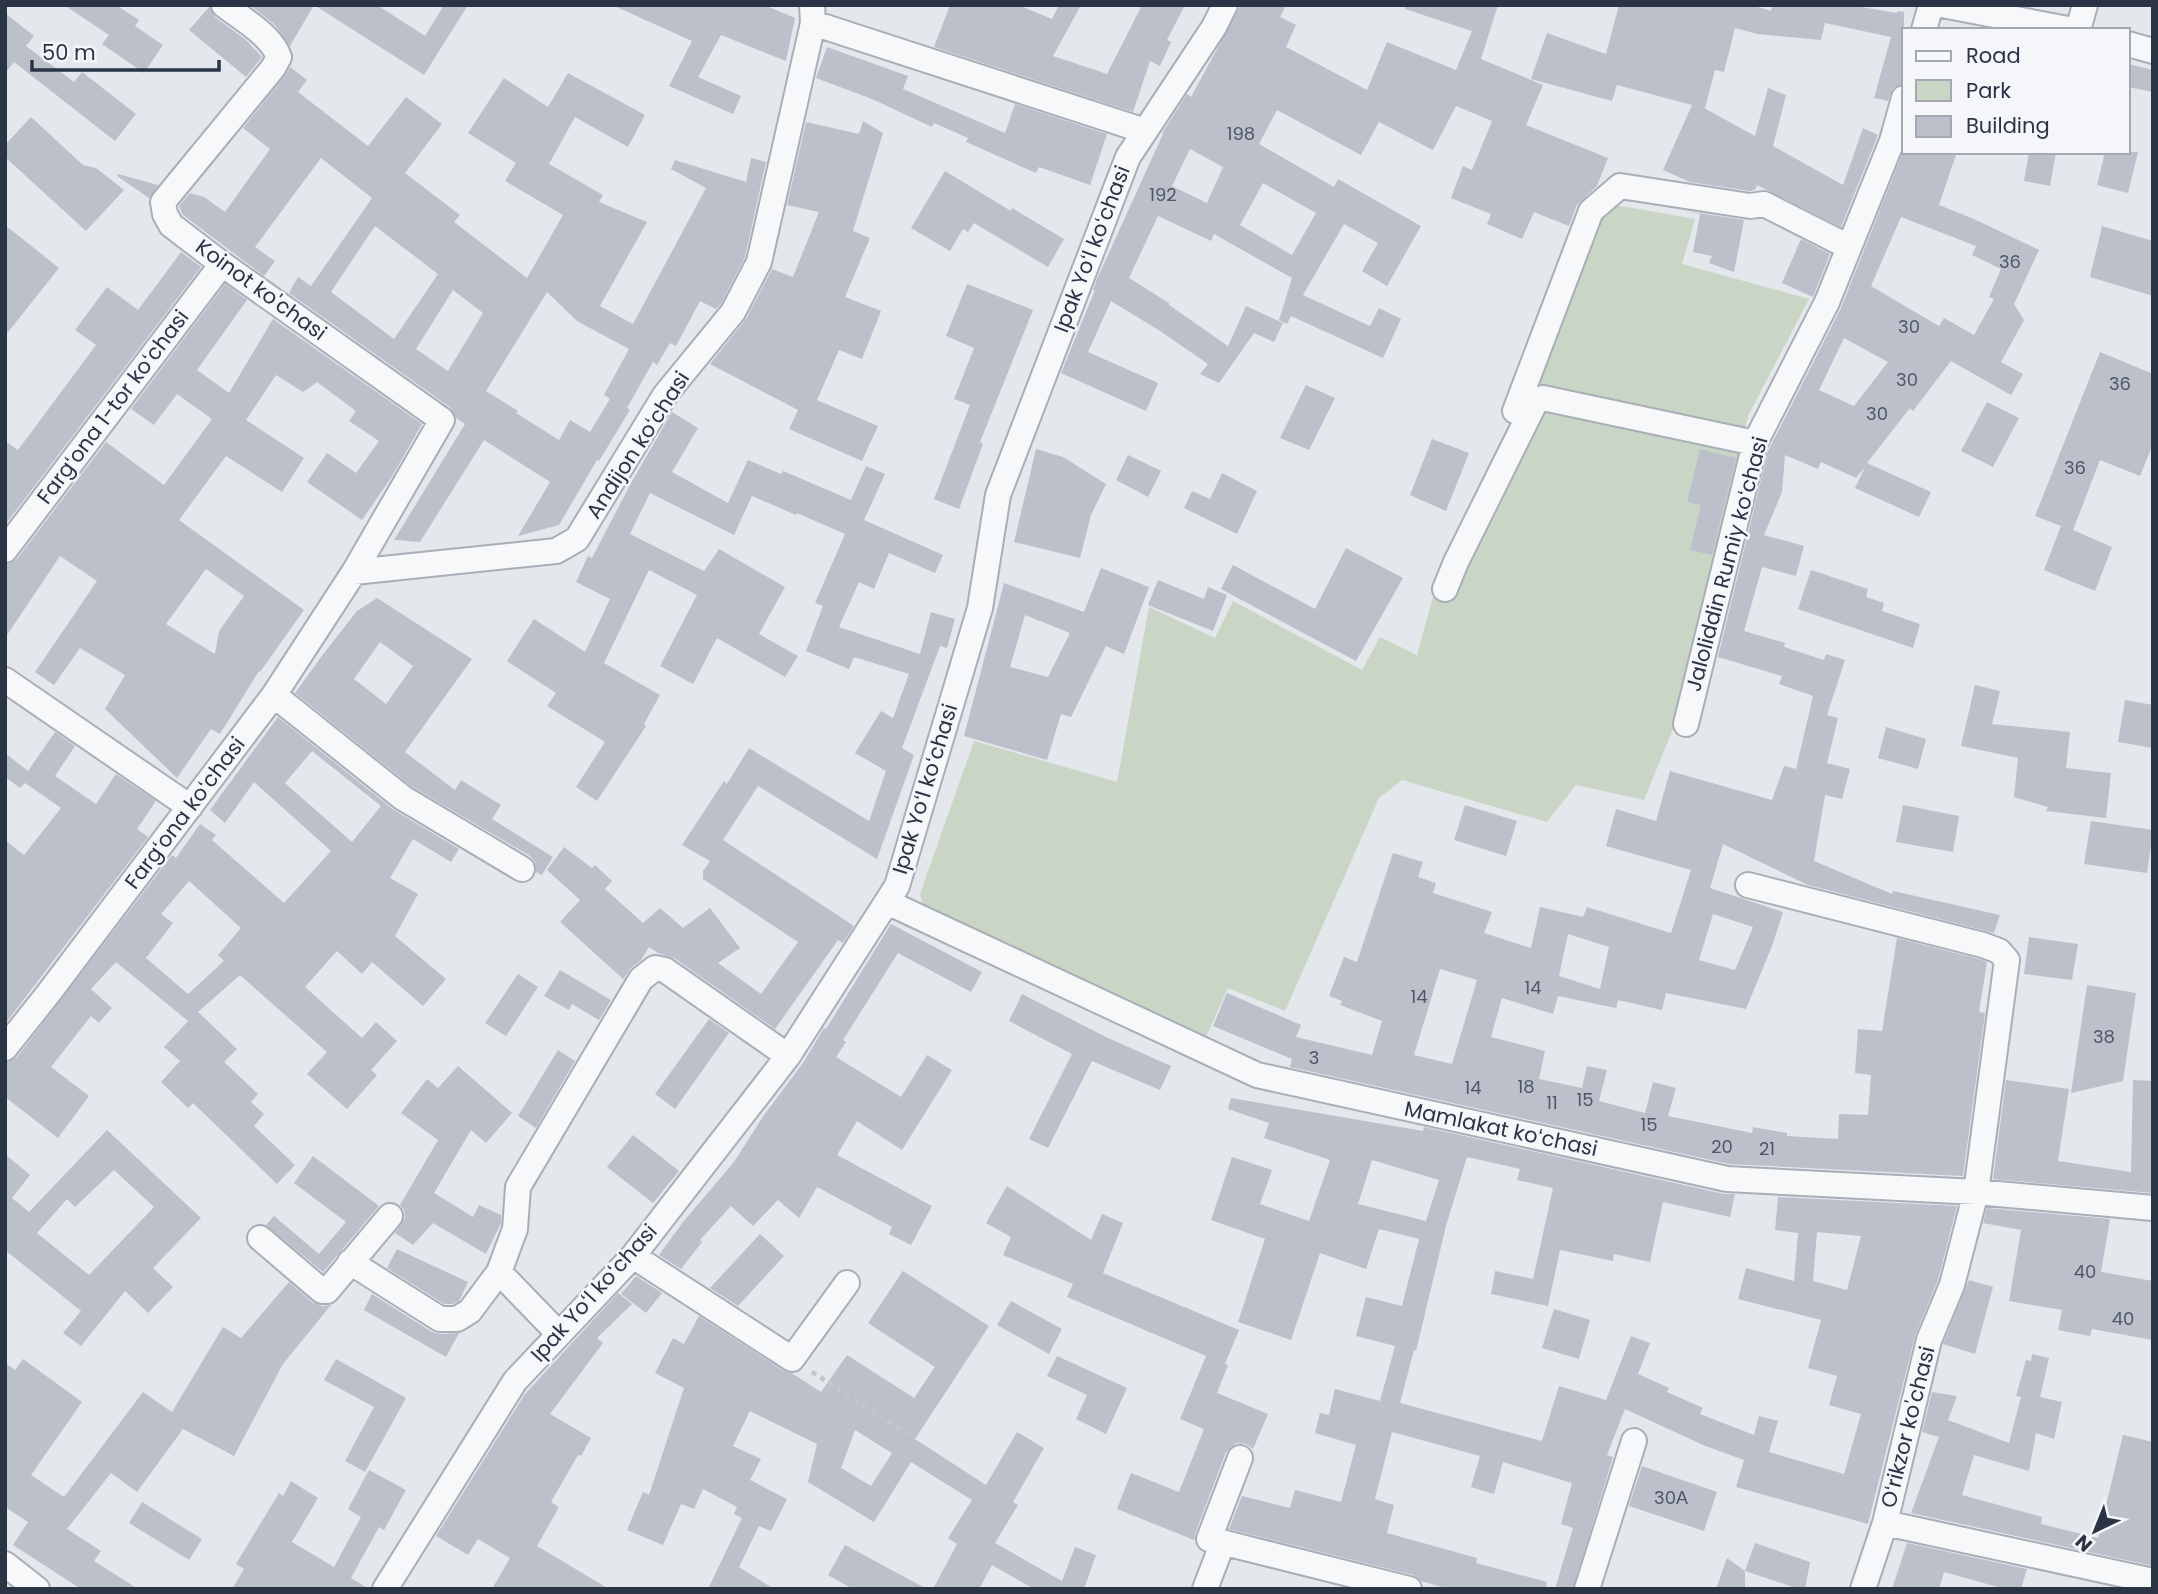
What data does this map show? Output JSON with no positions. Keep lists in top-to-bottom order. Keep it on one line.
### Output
{"streets":{"street":["Ipak Yoʻl koʻchasi","Koinot ko'chasi","Fargʻona 1-tor koʻchasi","Andijon koʻchasi","Jaloliddin Rumiy koʻchasi","Fargʻona koʻchasi","Mamlakat koʻchasi","Oʻrikzor ko'chasi"]},"crossings":[["Ipak Yoʻl koʻchasi","Andijon koʻchasi"],["Ipak Yoʻl koʻchasi","Mamlakat koʻchasi"],["Koinot ko'chasi","Fargʻona 1-tor koʻchasi"],["Koinot ko'chasi","Andijon koʻchasi"],["Koinot ko'chasi","Fargʻona koʻchasi"],["Andijon koʻchasi","Fargʻona koʻchasi"],["Mamlakat koʻchasi","Oʻrikzor ko'chasi"]],"house_numbers":["198","192","36","30","30","36","30","36","14","14","38","3","18","14","15","11","15","20","21","40","40","30А"],"legend":["Road","Park","Building"],"scale_bar":"50 m","north":"bottom left"}
